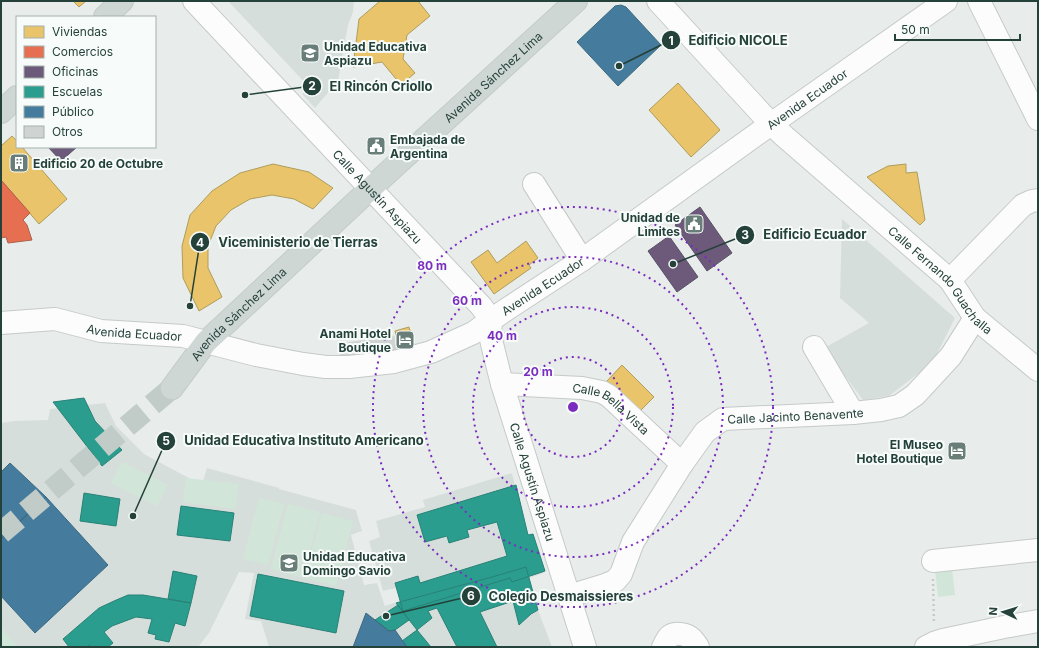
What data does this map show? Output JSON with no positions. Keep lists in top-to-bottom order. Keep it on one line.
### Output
{"streets":{"main road":["Avenida Sánchez Lima"],"street":["Avenida Ecuador","Calle Agustín Aspiazu","Calle Fernando Guachalla","Calle Bella Vista","Calle Jacinto Benavente"]},"crossings":[["Avenida Sánchez Lima","Avenida Ecuador"],["Avenida Sánchez Lima","Calle Agustín Aspiazu"],["Avenida Ecuador","Calle Agustín Aspiazu"],["Avenida Ecuador","Calle Fernando Guachalla"],["Calle Agustín Aspiazu","Calle Bella Vista"],["Calle Agustín Aspiazu","Calle Jacinto Benavente"],["Calle Fernando Guachalla","Calle Jacinto Benavente"],["Calle Bella Vista","Calle Jacinto Benavente"]],"places":{"school or university":["Unidad Educativa Aspiazu","Unidad Educativa Domingo Savio"],"other":["Edificio NICOLE","El Rincón Criollo","Edificio Ecuador","Viceministerio de Tierras","Unidad Educativa Instituto Americano","Colegio Desmaissieres"],"public building":["Embajada de Argentina","Unidad de Lìmites"],"building":["Edificio 20 de Octubre"],"hotel":["Anami Hotel Boutique","El Museo Hotel Boutique"]},"legend":["Viviendas","Comercios","Oficinas","Escuelas","Público","Otros"],"scale_bar":"50 m","north":"left","rings":["80 m","60 m","40 m","20 m"]}
